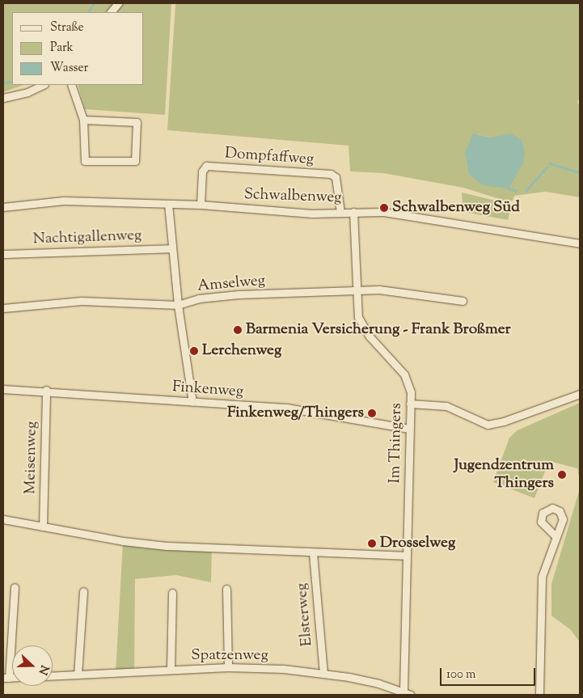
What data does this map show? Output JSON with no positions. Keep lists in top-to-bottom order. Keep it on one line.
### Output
{"streets":{"street":["Dompfaffweg","Schwalbenweg","Nachtigallenweg","Amselweg","Finkenweg","Im Thingers","Meisenweg","Elsterweg","Spatzenweg"]},"crossings":[["Dompfaffweg","Schwalbenweg"],["Schwalbenweg","Im Thingers"],["Amselweg","Im Thingers"],["Finkenweg","Im Thingers"],["Finkenweg","Meisenweg"],["Im Thingers","Spatzenweg"],["Elsterweg","Spatzenweg"]],"places":["Schwalbenweg Süd","Barmenia Versicherung - Frank Broßmer","Lerchenweg","Finkenweg/Thingers","Jugendzentrum Thingers","Drosselweg"],"legend":["Straße","Park","Wasser"],"scale_bar":"100 m","north":"right"}
